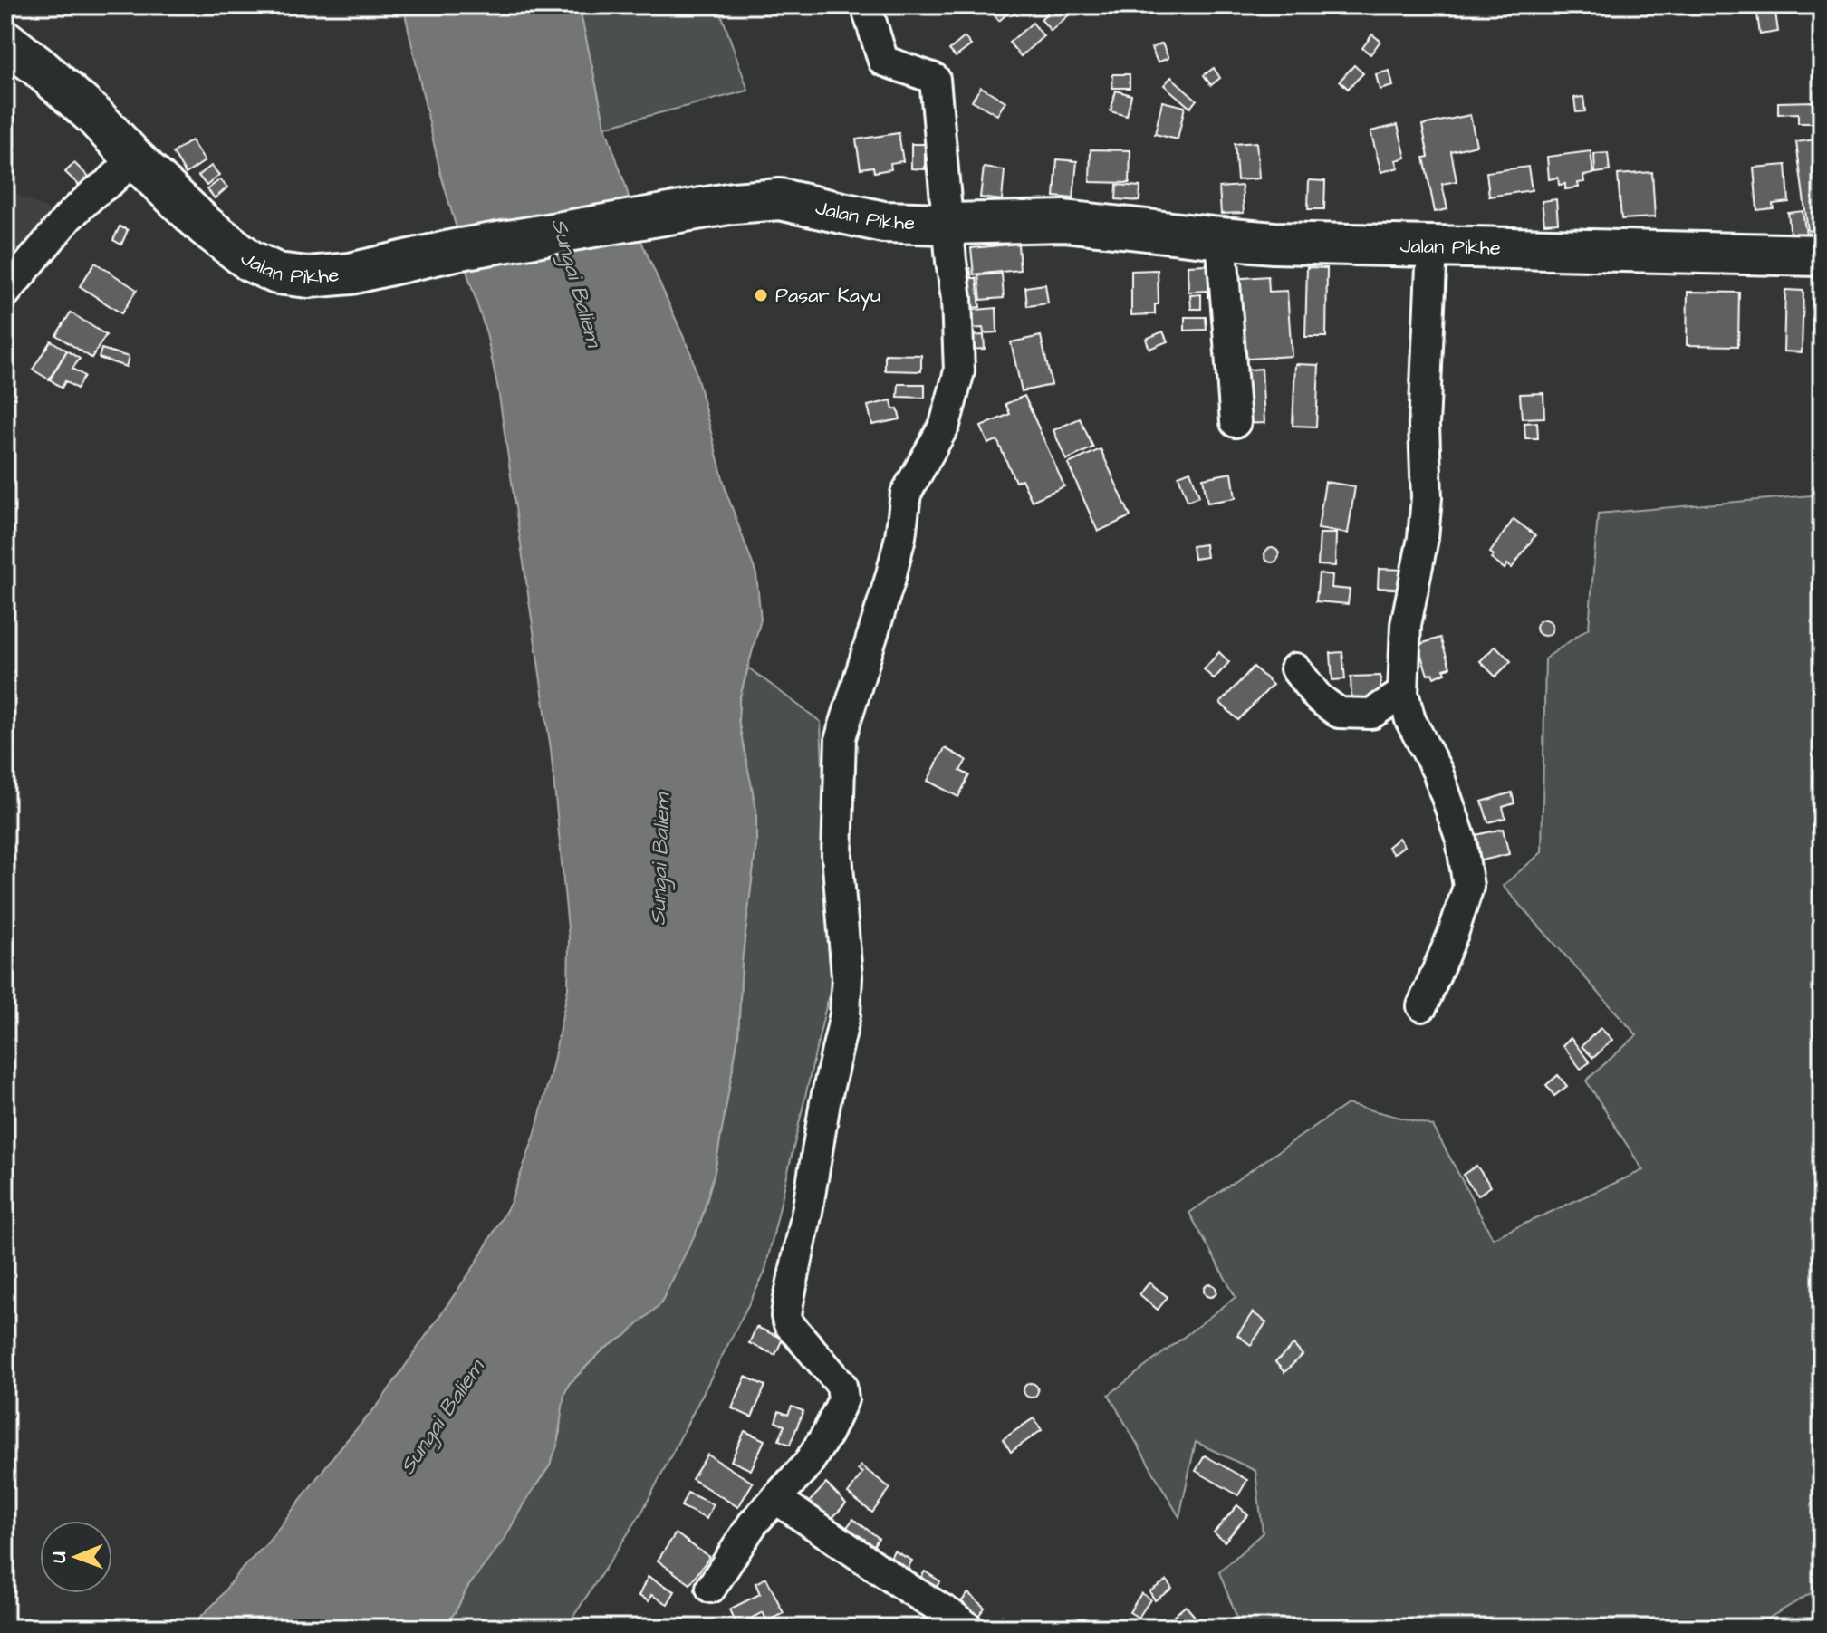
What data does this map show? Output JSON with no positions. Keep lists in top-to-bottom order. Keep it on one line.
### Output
{"streets":{"highway":["Jalan Pikhe"]},"water":["Sungai Baliem"],"places":["Pasar Kayu"],"north":"left"}
